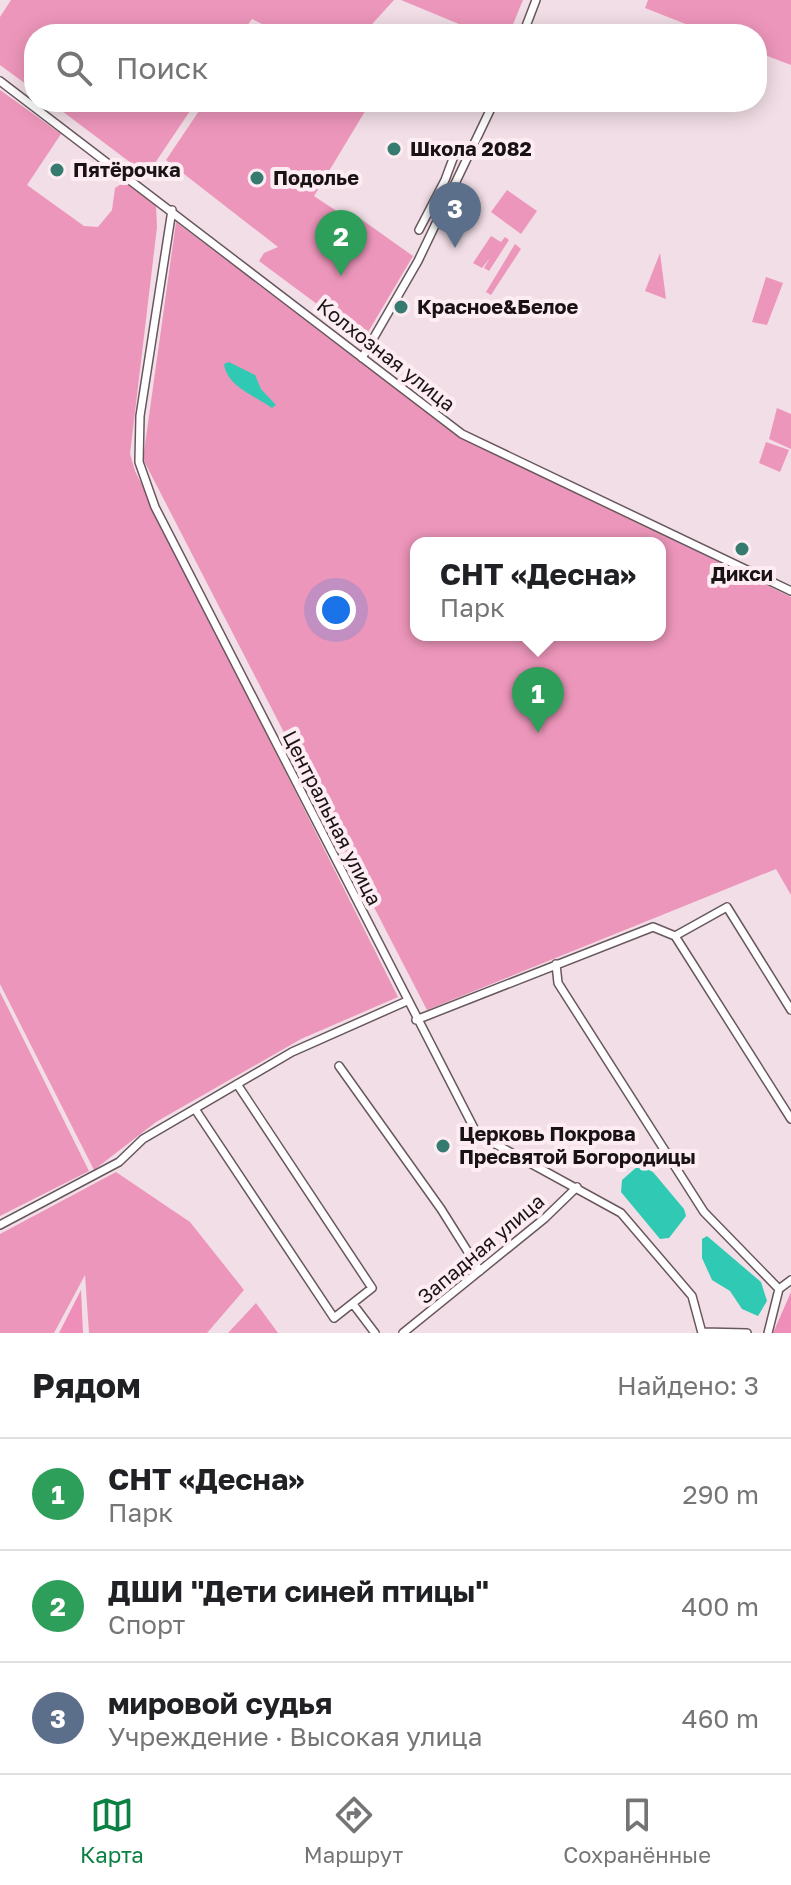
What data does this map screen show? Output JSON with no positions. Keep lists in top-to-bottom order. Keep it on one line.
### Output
{"streets":{"street":["Колхозная улица","Центральная улица","Западная улица"]},"crossings":[["Колхозная улица","Центральная улица"],["Центральная улица","Западная улица"]],"places":["Школа 2082","Пятёрочка","Подолье","Красное&Белое","Дикси","Церковь Покрова Пресвятой Богородицы"],"page":{"search":"Поиск","pins":["3","2","1"],"popup":["СНТ «Десна»","Парк"],"heading":["Рядом","Найдено: 3"],"list":[{"mark":"1","name":"СНТ «Десна»","note":"Парк","value":"290 m"},{"mark":"2","name":"ДШИ \"Дети синей птицы\"","note":"Спорт","value":"400 m"},{"mark":"3","name":"мировой судья","note":"Учреждение · Высокая улица","value":"460 m"}],"nav":["Карта","Маршрут","Сохранённые"]}}
